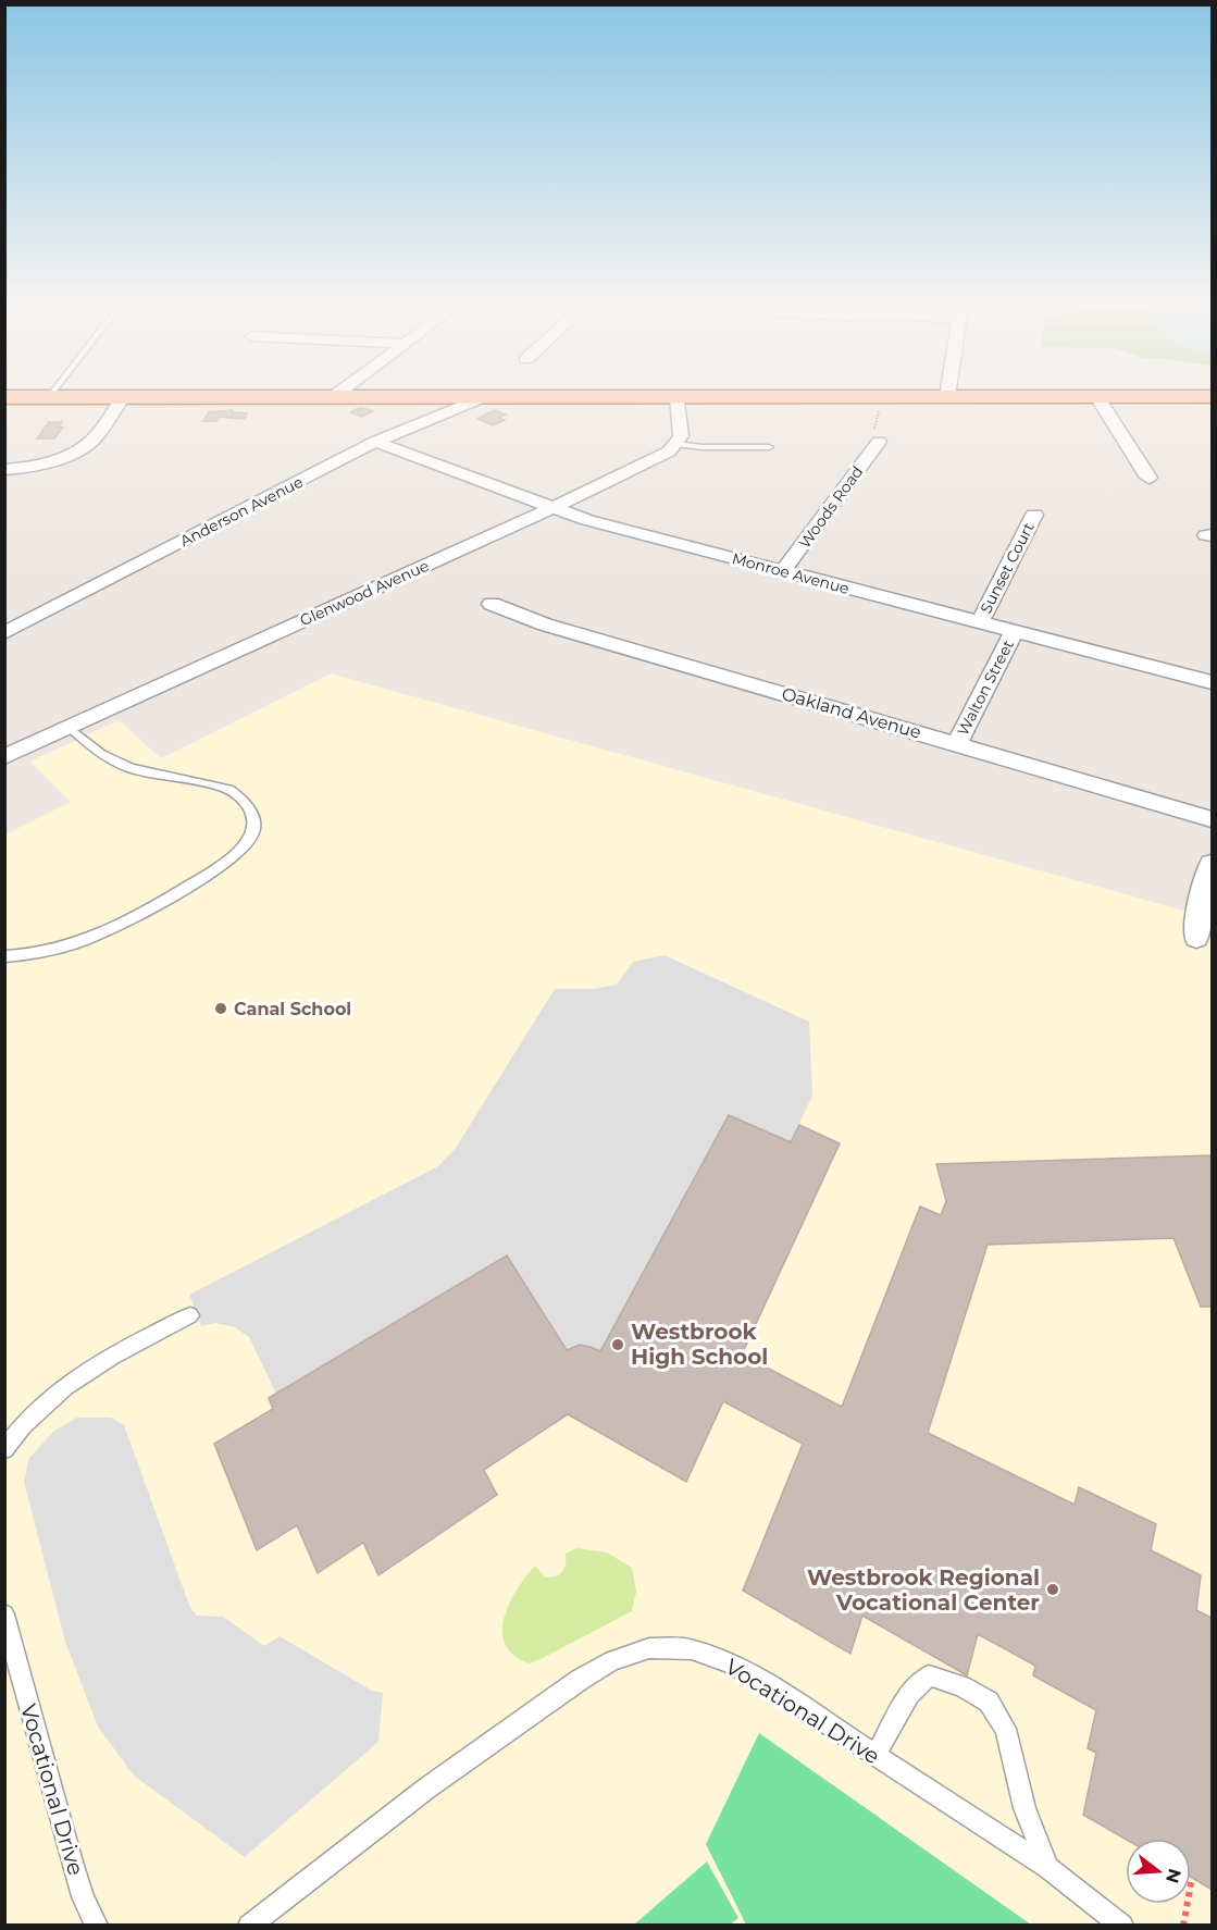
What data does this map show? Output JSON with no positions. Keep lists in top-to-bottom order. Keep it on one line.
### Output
{"streets":{"street":["Woods Road","Anderson Avenue","Sunset Court","Monroe Avenue","Glenwood Avenue","Walton Street","Oakland Avenue"],"lane":["Vocational Drive"]},"crossings":[["Woods Road","Monroe Avenue"],["Anderson Avenue","Monroe Avenue"],["Sunset Court","Monroe Avenue"],["Monroe Avenue","Glenwood Avenue"],["Monroe Avenue","Walton Street"],["Walton Street","Oakland Avenue"]],"places":["Canal School","Westbrook High School","Westbrook Regional Vocational Center"],"north":"right"}
